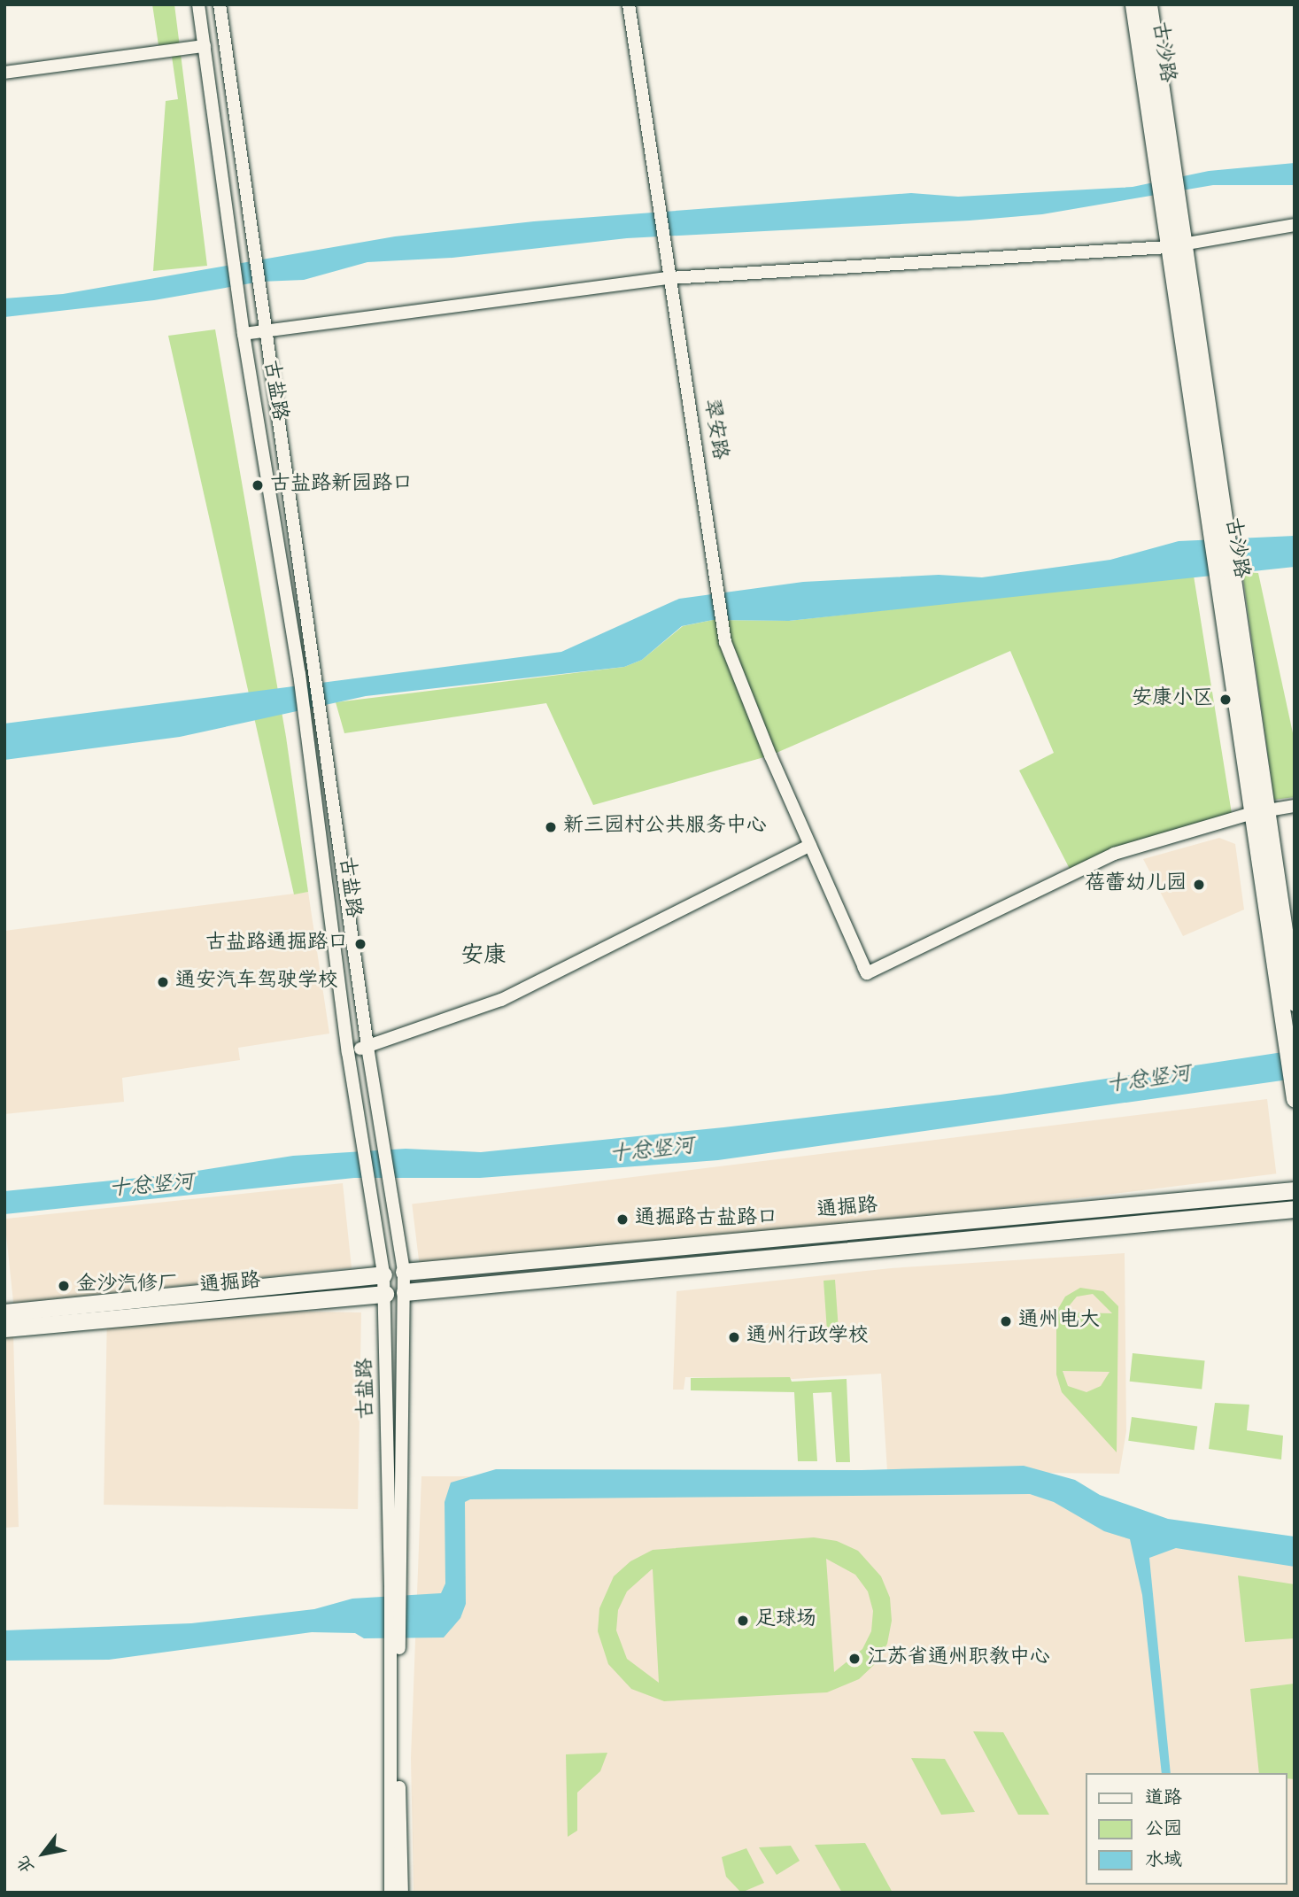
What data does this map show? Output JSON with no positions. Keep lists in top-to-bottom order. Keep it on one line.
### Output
{"streets":{"main road":["古沙路","通掘路"],"street":["古盐路","翠安路"]},"crossings":[["古沙路","翠安路"],["古盐路","通掘路"]],"districts":["安康"],"water":["十总竖河"],"places":["古盐路新园路口","安康小区","新三园村公共服务中心","蓓蕾幼儿园","古盐路通掘路口","通安汽车驾驶学校","通掘路古盐路口","金沙汽修厂","通州电大","通州行政学校","足球场","江苏省通州职教中心"],"legend":["道路","公园","水域"],"north":"bottom left"}
